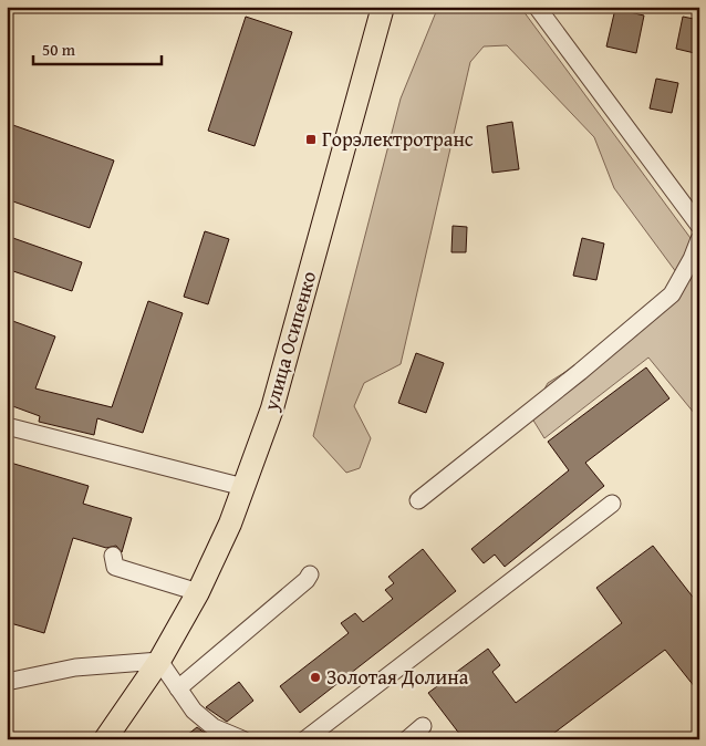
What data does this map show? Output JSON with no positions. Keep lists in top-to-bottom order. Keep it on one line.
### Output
{"streets":{"main road":["улица Осипенко"]},"places":{"transit":["Горэлектротранс"],"other":["Золотая Долина"]},"scale_bar":"50 m"}
